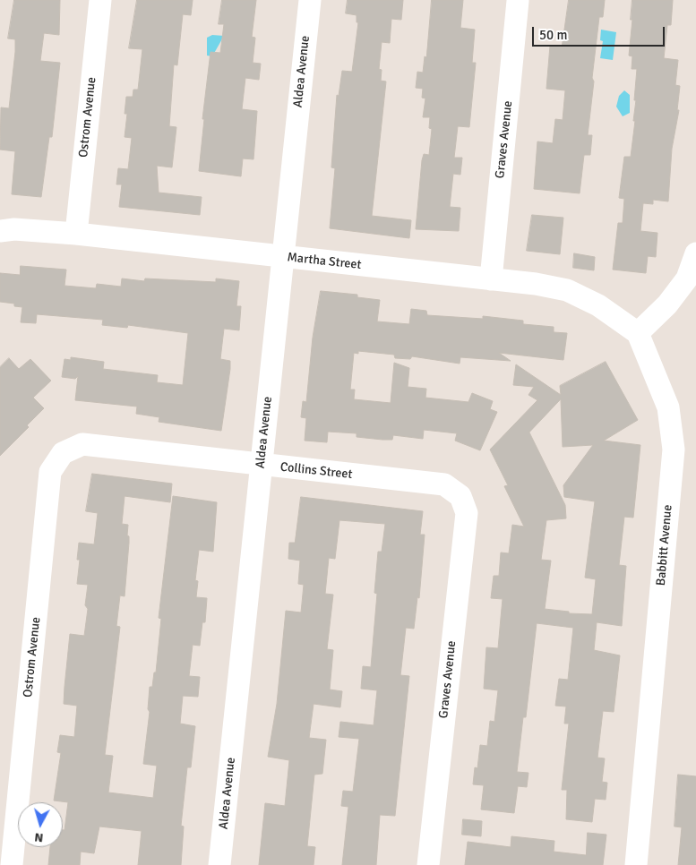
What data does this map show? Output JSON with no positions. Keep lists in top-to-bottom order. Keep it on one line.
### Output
{"streets":{"street":["Aldea Avenue","Ostrom Avenue","Graves Avenue","Martha Street","Collins Street","Babbitt Avenue"]},"crossings":[["Aldea Avenue","Martha Street"],["Aldea Avenue","Collins Street"],["Ostrom Avenue","Martha Street"],["Ostrom Avenue","Collins Street"],["Graves Avenue","Martha Street"],["Graves Avenue","Collins Street"],["Martha Street","Babbitt Avenue"]],"scale_bar":"50 m","north":"bottom"}
